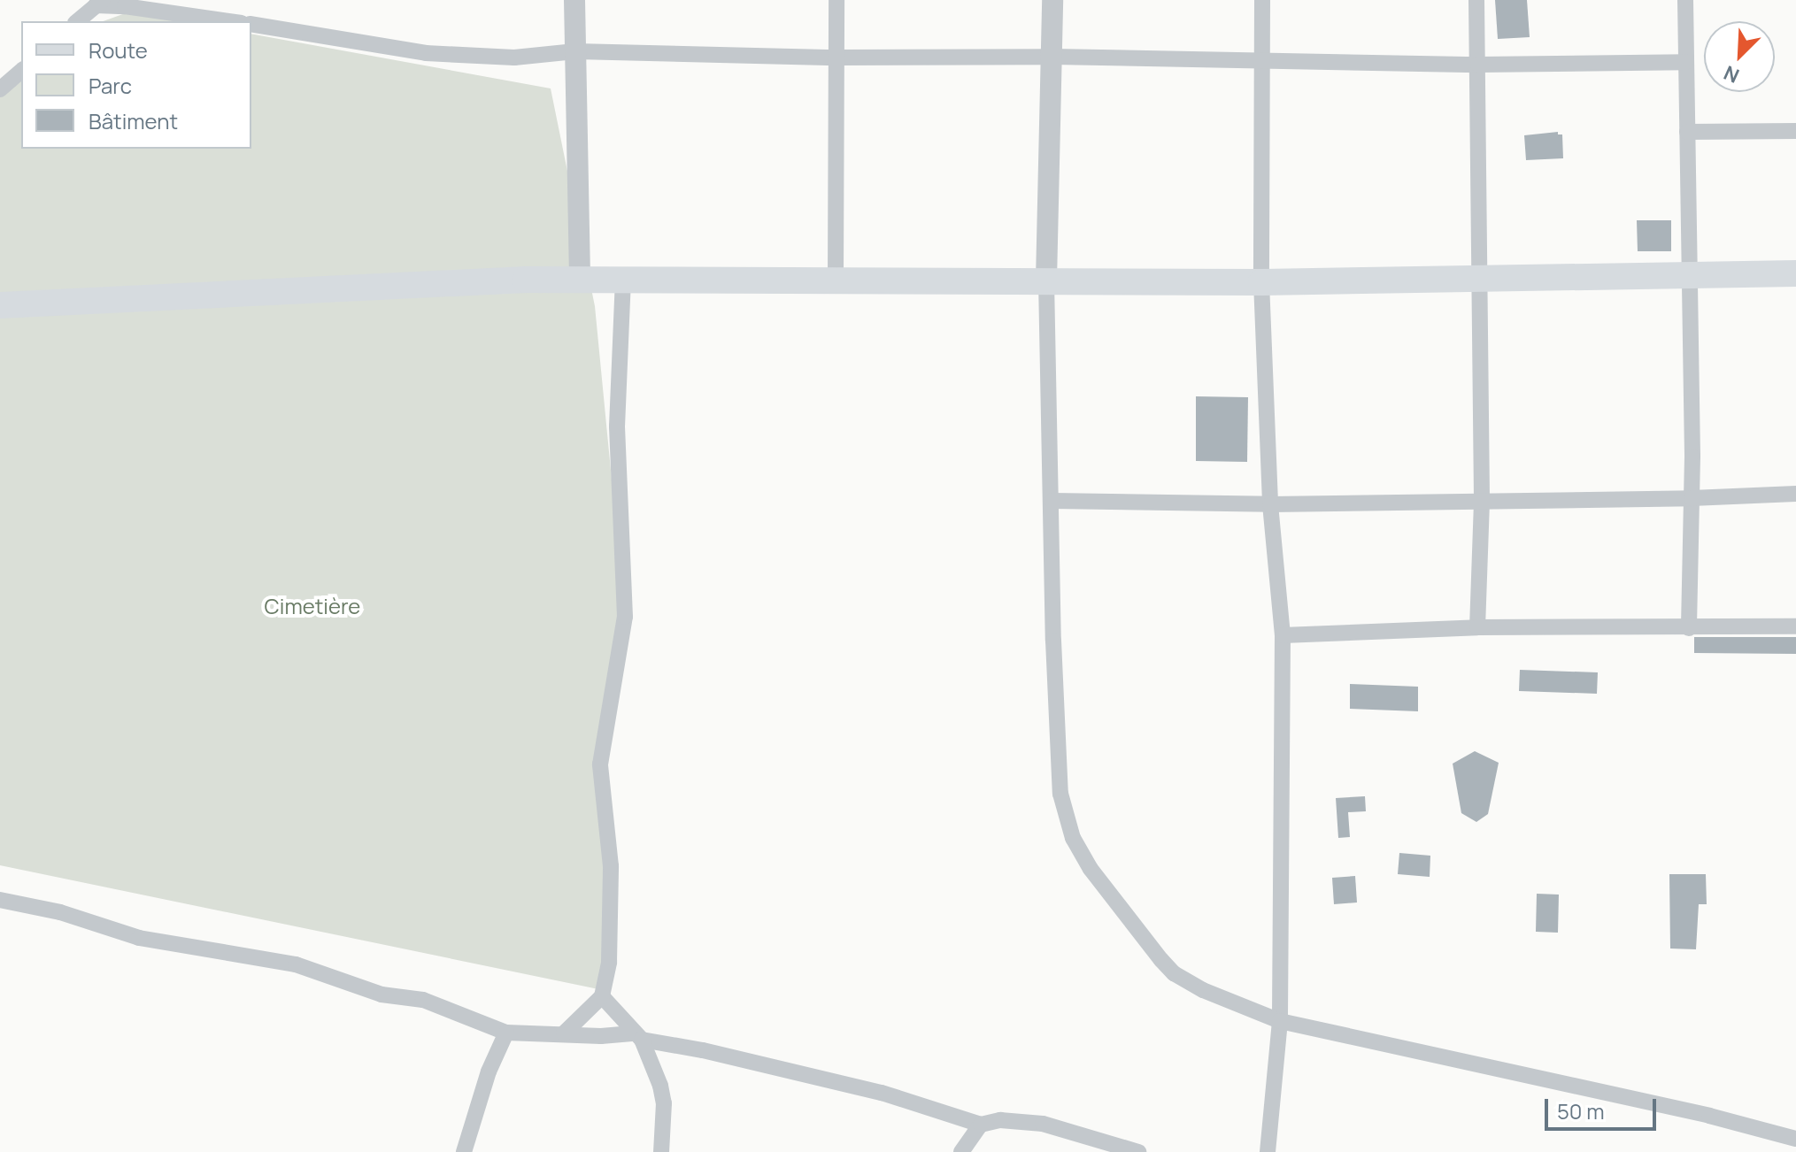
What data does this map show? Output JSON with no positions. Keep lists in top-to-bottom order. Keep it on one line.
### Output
{"parks":["Cimetière"],"legend":["Route","Parc","Bâtiment"],"scale_bar":"50 m","north":"bottom left"}
